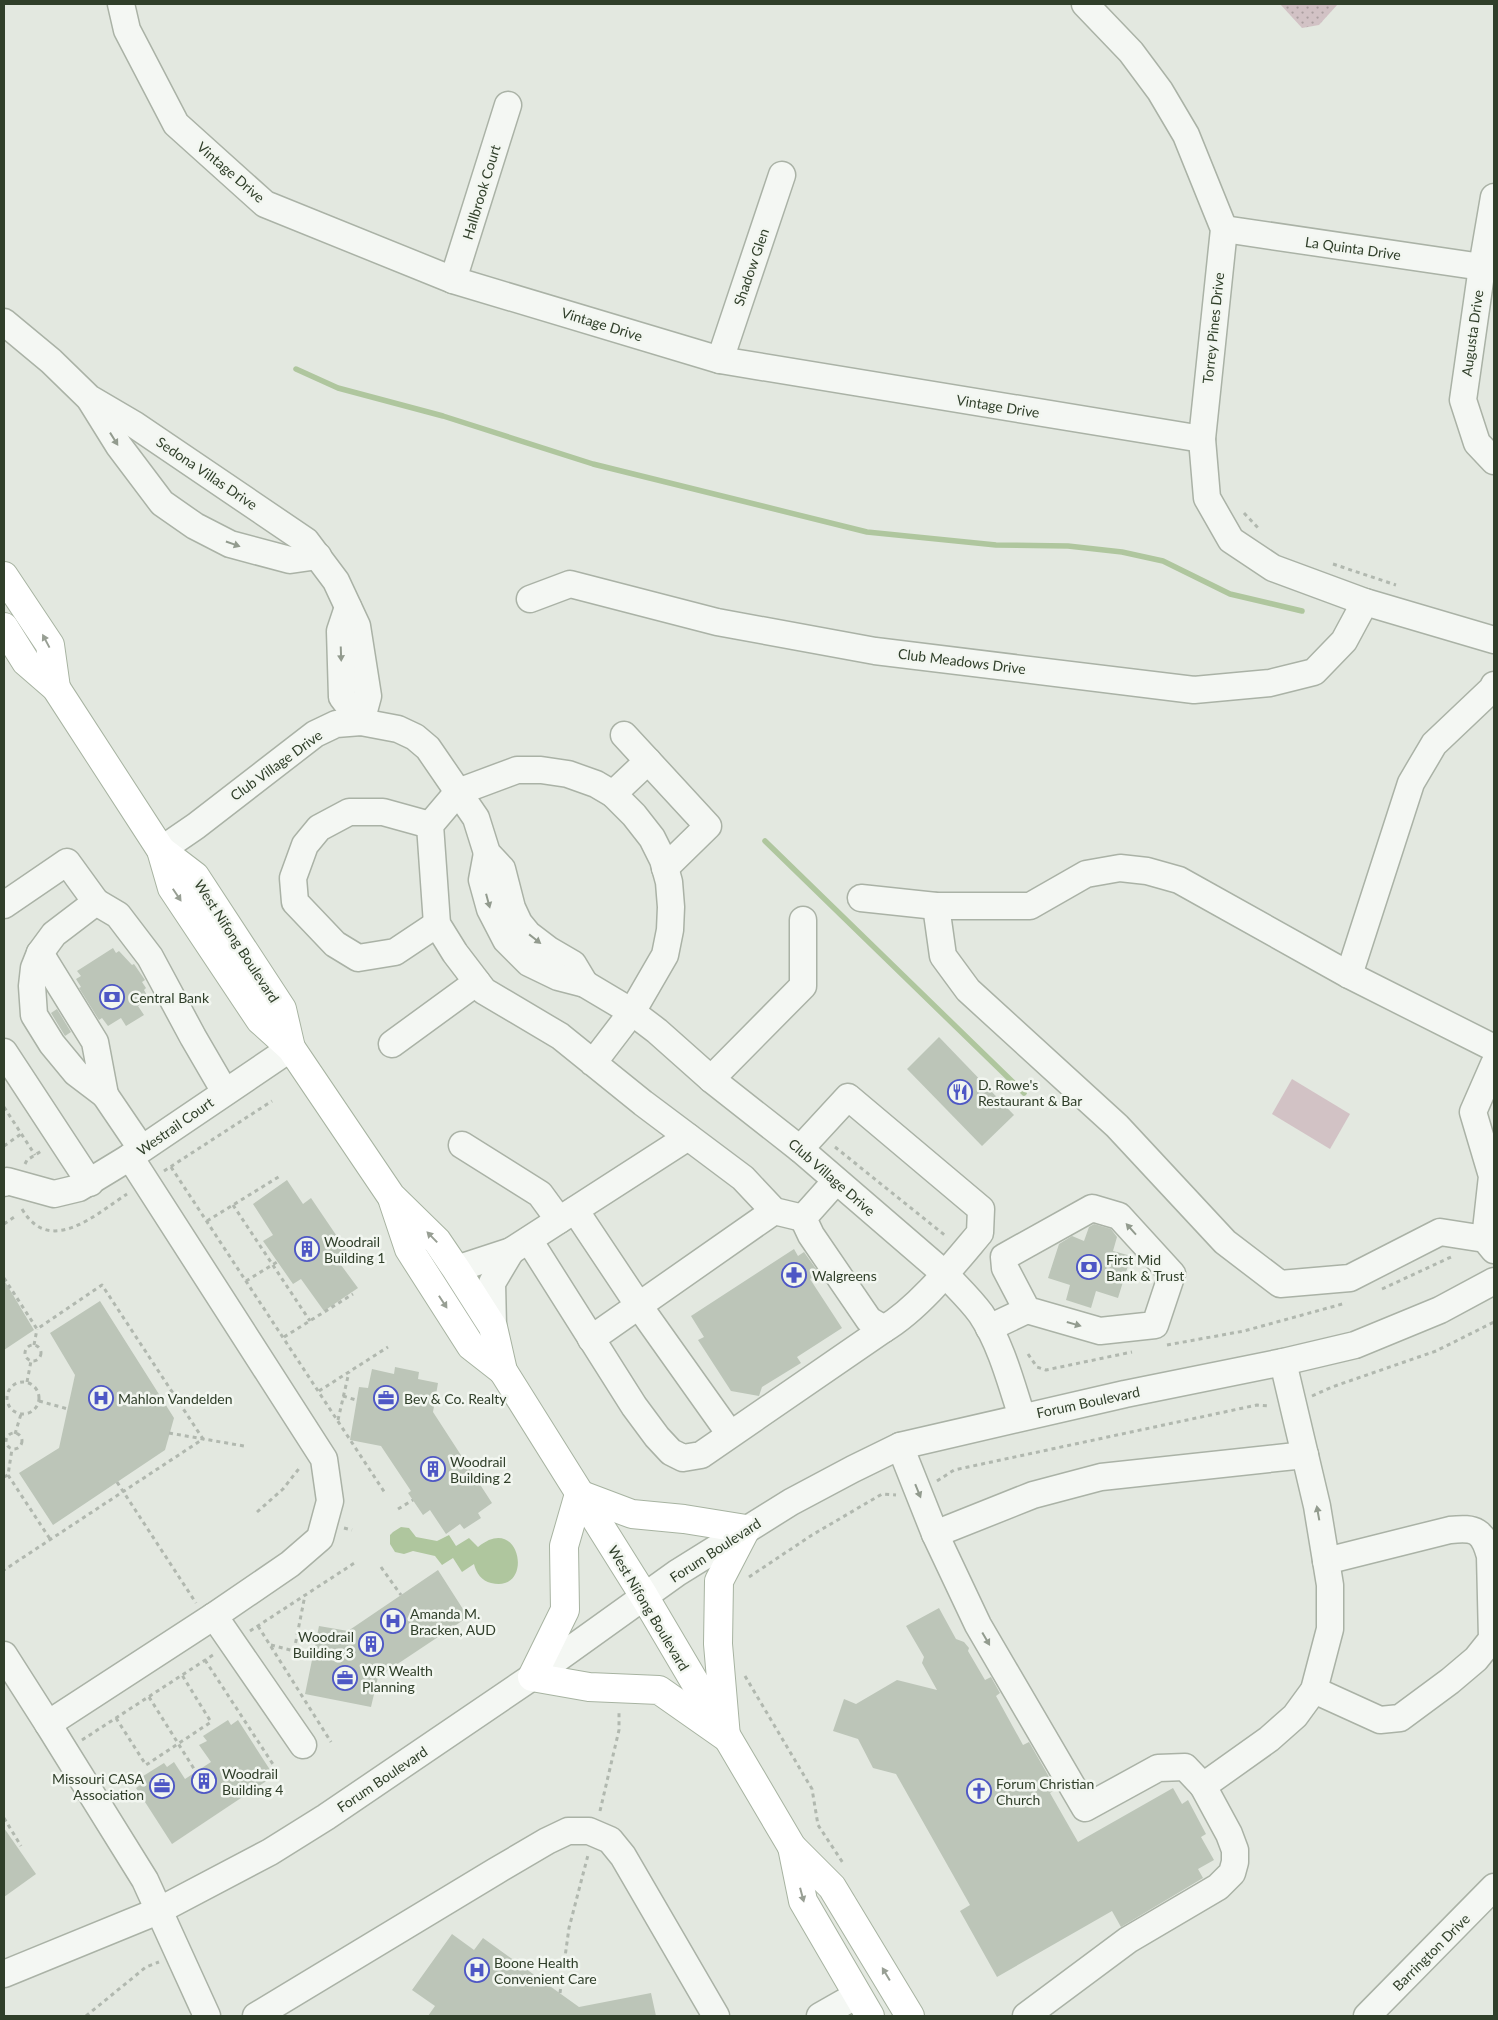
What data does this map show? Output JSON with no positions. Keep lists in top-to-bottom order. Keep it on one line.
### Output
{"streets":{"main road":["West Nifong Boulevard"],"street":["Vintage Drive","Hallbrook Court","La Quinta Drive","Shadow Glen","Torrey Pines Drive","Augusta Drive","Sedona Villas Drive","Club Meadows Drive","Club Village Drive","Westrail Court","Forum Boulevard","Barrington Drive"]},"crossings":[["Vintage Drive","Hallbrook Court"],["Vintage Drive","Shadow Glen"],["Vintage Drive","Torrey Pines Drive"],["La Quinta Drive","Torrey Pines Drive"],["La Quinta Drive","Augusta Drive"],["Torrey Pines Drive","Club Meadows Drive"],["Sedona Villas Drive","Club Village Drive"],["Club Village Drive","West Nifong Boulevard"],["Club Village Drive","Forum Boulevard"],["West Nifong Boulevard","Westrail Court"],["West Nifong Boulevard","Forum Boulevard"]],"places":{"bank":["Central Bank","First Mid Bank & Trust"],"restaurant":["D. Rowe's Restaurant & Bar"],"building":["Woodrail Building 1","Woodrail Building 2","Woodrail Building 3","Woodrail Building 4"],"pharmacy":["Walgreens"],"hospital":["Mahlon Vandelden","Amanda M. Bracken, AUD","Boone Health Convenient Care"],"office":["Bev & Co. Realty","WR Wealth Planning","Missouri CASA Association"],"church":["Forum Christian Church"]}}
